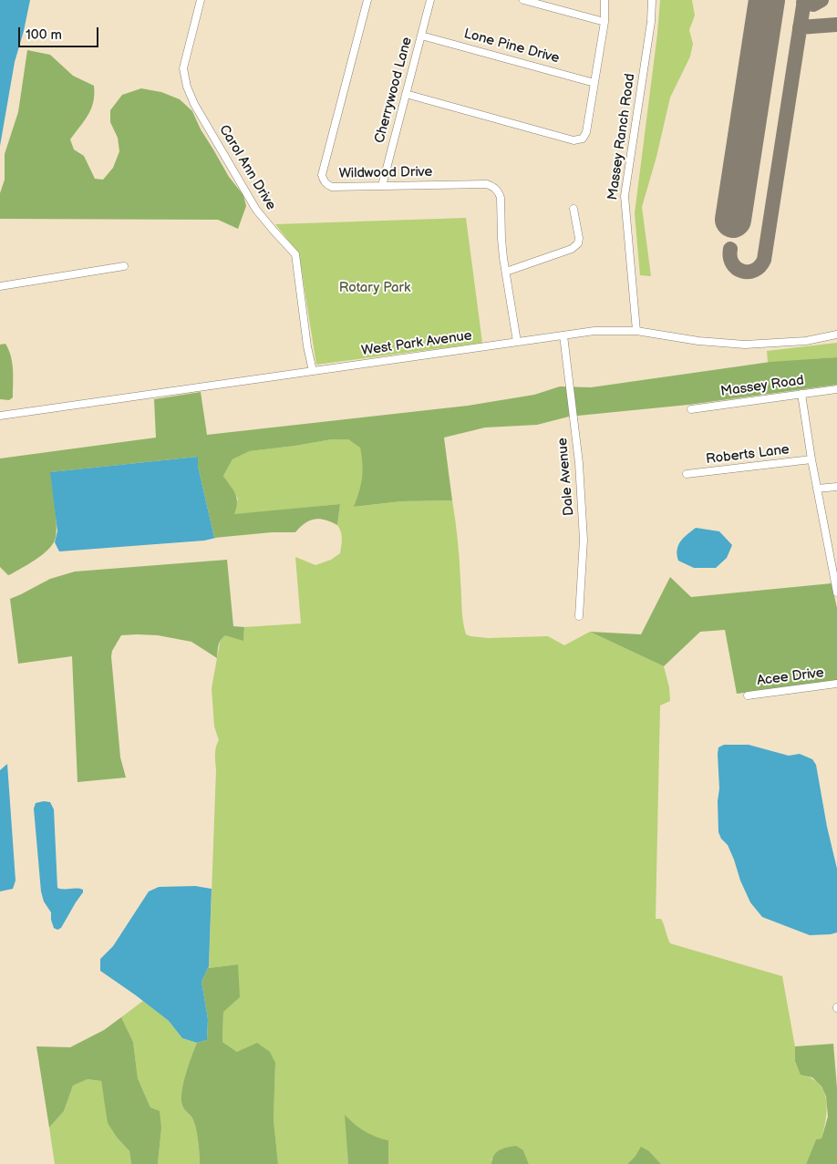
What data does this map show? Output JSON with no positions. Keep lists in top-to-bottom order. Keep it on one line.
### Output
{"streets":{"street":["Lone Pine Drive","Cherrywood Lane","Massey Ranch Road","Carol Ann Drive","Wildwood Drive","West Park Avenue","Massey Road","Roberts Lane","Dale Avenue","Acee Drive"]},"crossings":[["Lone Pine Drive","Cherrywood Lane"],["Cherrywood Lane","Wildwood Drive"],["Massey Ranch Road","West Park Avenue"],["Carol Ann Drive","West Park Avenue"],["Wildwood Drive","West Park Avenue"],["West Park Avenue","Dale Avenue"]],"parks":["Rotary Park"],"scale_bar":"100 m"}
